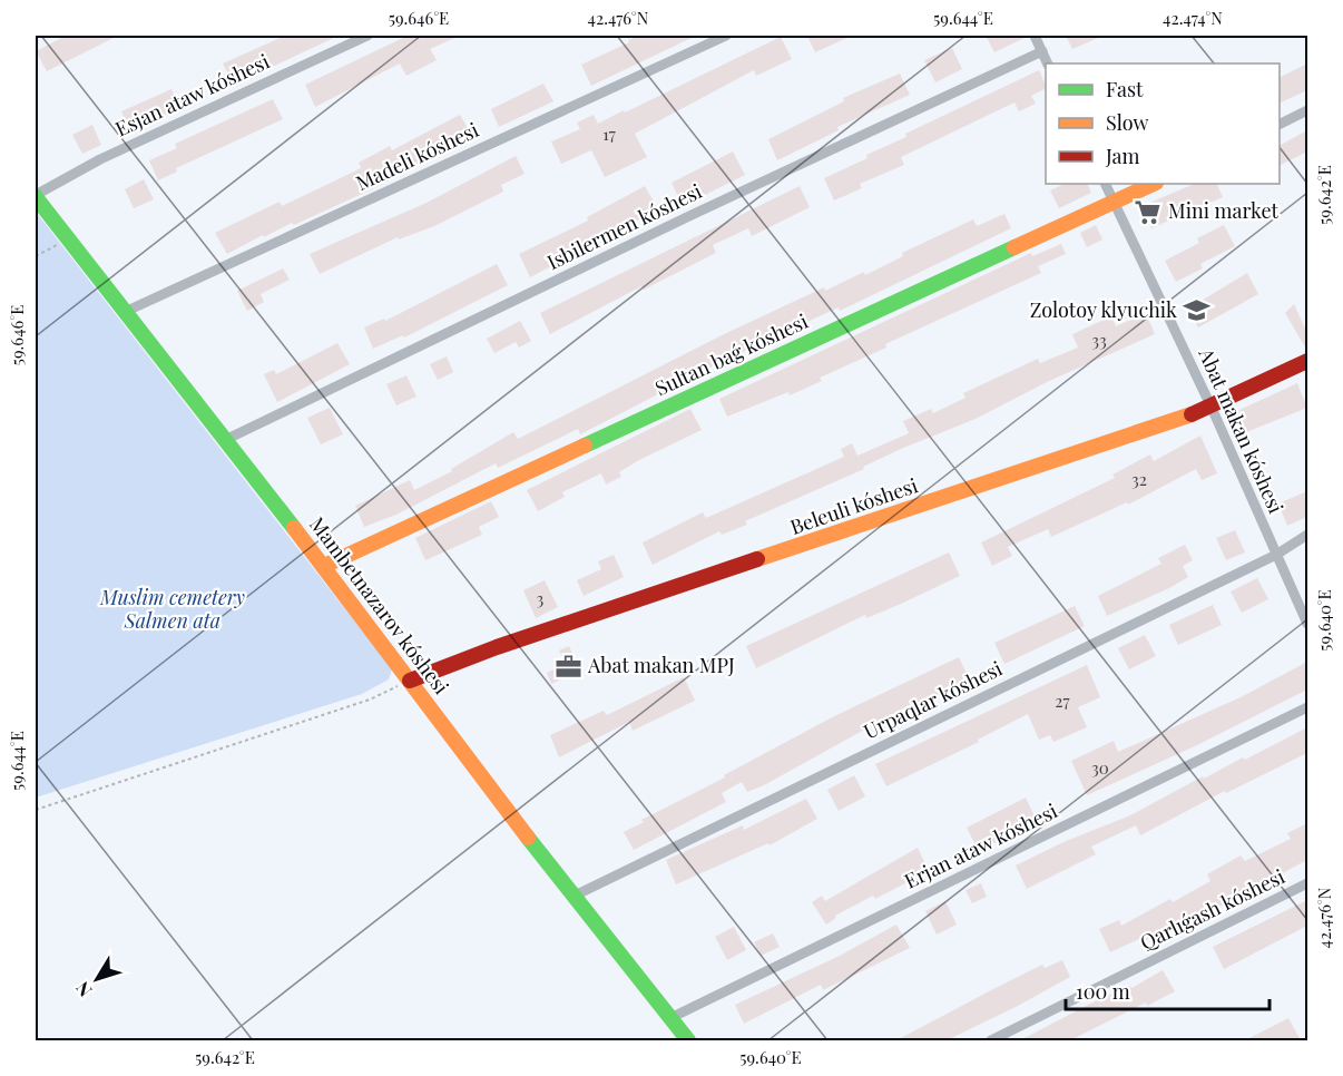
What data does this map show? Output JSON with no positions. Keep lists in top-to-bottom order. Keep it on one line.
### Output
{"streets":{"street":["Esjan ataw kóshesi","Madeli kóshesi","Isbilermen kóshesi","Sultan baǵ kóshesi","Abat makan kóshesi","Beleuli kóshesi","Mambetnazarov kóshesi","Urpaqlar kóshesi","Erjan ataw kóshesi","Qarlıǵash kóshesi"]},"crossings":[["Esjan ataw kóshesi","Mambetnazarov kóshesi"],["Madeli kóshesi","Mambetnazarov kóshesi"],["Isbilermen kóshesi","Mambetnazarov kóshesi"],["Sultan baǵ kóshesi","Abat makan kóshesi"],["Sultan baǵ kóshesi","Mambetnazarov kóshesi"],["Abat makan kóshesi","Beleuli kóshesi"],["Abat makan kóshesi","Urpaqlar kóshesi"],["Beleuli kóshesi","Mambetnazarov kóshesi"],["Mambetnazarov kóshesi","Urpaqlar kóshesi"],["Mambetnazarov kóshesi","Erjan ataw kóshesi"]],"parks":["Muslim cemetery Salmen ata"],"places":{"supermarket":["Mini market"],"school or university":["Zolotoy klyuchik"],"office":["Abat makan MPJ"]},"house_numbers":["17","33","32","3","27","30"],"legend":["Fast","Slow","Jam"],"scale_bar":"100 m","north":"bottom left","coordinates":["59.646°E","42.476°N","59.644°E","42.474°N","59.642°E","59.640°E"]}
